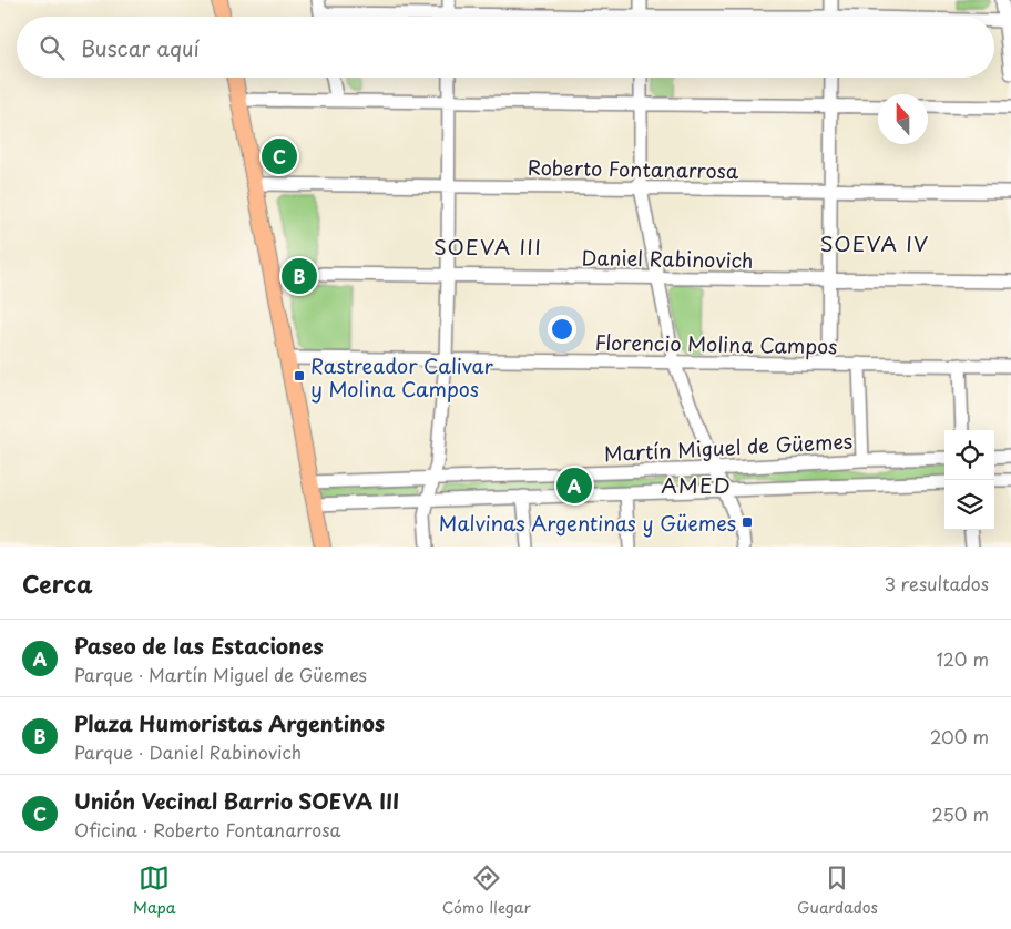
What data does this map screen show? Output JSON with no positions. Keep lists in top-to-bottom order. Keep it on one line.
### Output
{"streets":{"street":["Roberto Fontanarrosa","Daniel Rabinovich","Florencio Molina Campos","Martín Miguel de Güemes"]},"districts":["SOEVA IV","SOEVA III","AMED"],"places":{"transit":["Rastreador Calivar y Molina Campos","Malvinas Argentinas y Güemes"]},"north":"top","page":{"search":"Buscar aquí","pins":["C","B","A"],"heading":["Cerca","3 resultados"],"list":[{"mark":"A","name":"Paseo de las Estaciones","note":"Parque · Martín Miguel de Güemes","value":"120 m"},{"mark":"B","name":"Plaza Humoristas Argentinos","note":"Parque · Daniel Rabinovich","value":"200 m"},{"mark":"C","name":"Unión Vecinal Barrio SOEVA III","note":"Oficina · Roberto Fontanarrosa","value":"250 m"}],"nav":["Mapa","Cómo llegar","Guardados"]}}
